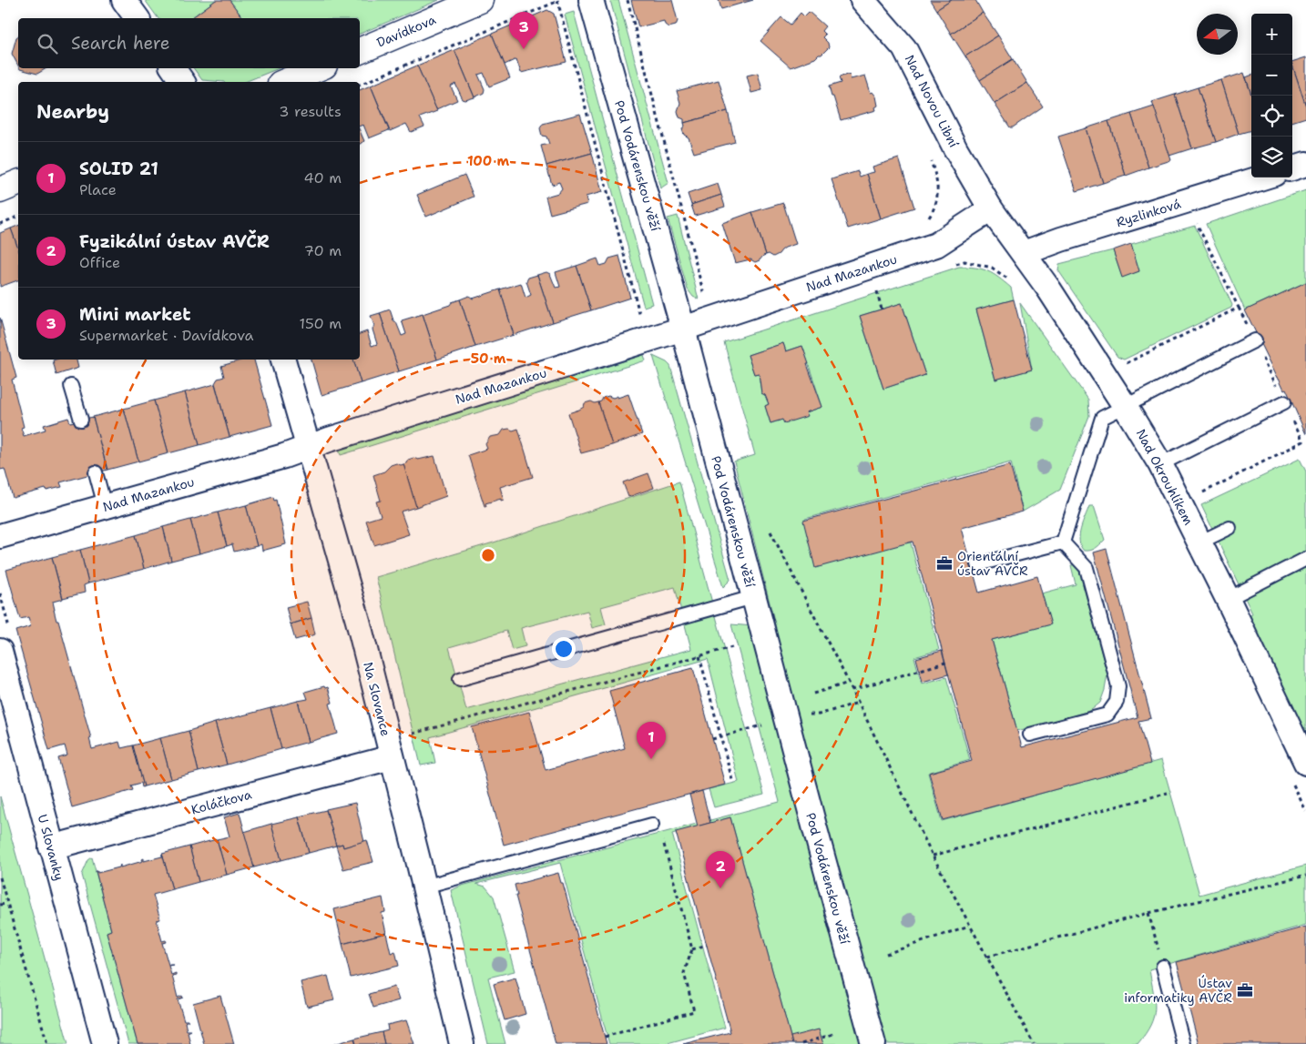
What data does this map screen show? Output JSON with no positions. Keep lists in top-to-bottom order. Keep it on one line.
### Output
{"streets":{"street":["Davídkova","Nad Novou Libní","Pod Vodárenskou věží","Ryzlinková","Nad Mazankou","Nad Okrouhlíkem","Na Slovance","Koláčkova","U Slovanky"]},"crossings":[["Nad Novou Libní","Nad Mazankou"],["Nad Novou Libní","Nad Okrouhlíkem"],["Pod Vodárenskou věží","Nad Mazankou"],["Ryzlinková","Nad Okrouhlíkem"],["Nad Mazankou","Nad Okrouhlíkem"],["Nad Mazankou","Na Slovance"],["Na Slovance","Koláčkova"],["Koláčkova","U Slovanky"]],"places":{"office":["Orientální ústav AVČR","Ústav informatiky AVČR"]},"north":"left","page":{"pins":["3","1","2"],"map_buttons":["+","−"],"search":"Search here","heading":["Nearby","3 results"],"list":[{"mark":"1","name":"SOLID 21","note":"Place","value":"40 m"},{"mark":"2","name":"Fyzikální ústav AVČR","note":"Office","value":"70 m"},{"mark":"3","name":"Mini market","note":"Supermarket · Davídkova","value":"150 m"}]},"rings":["100 m","50 m"]}
